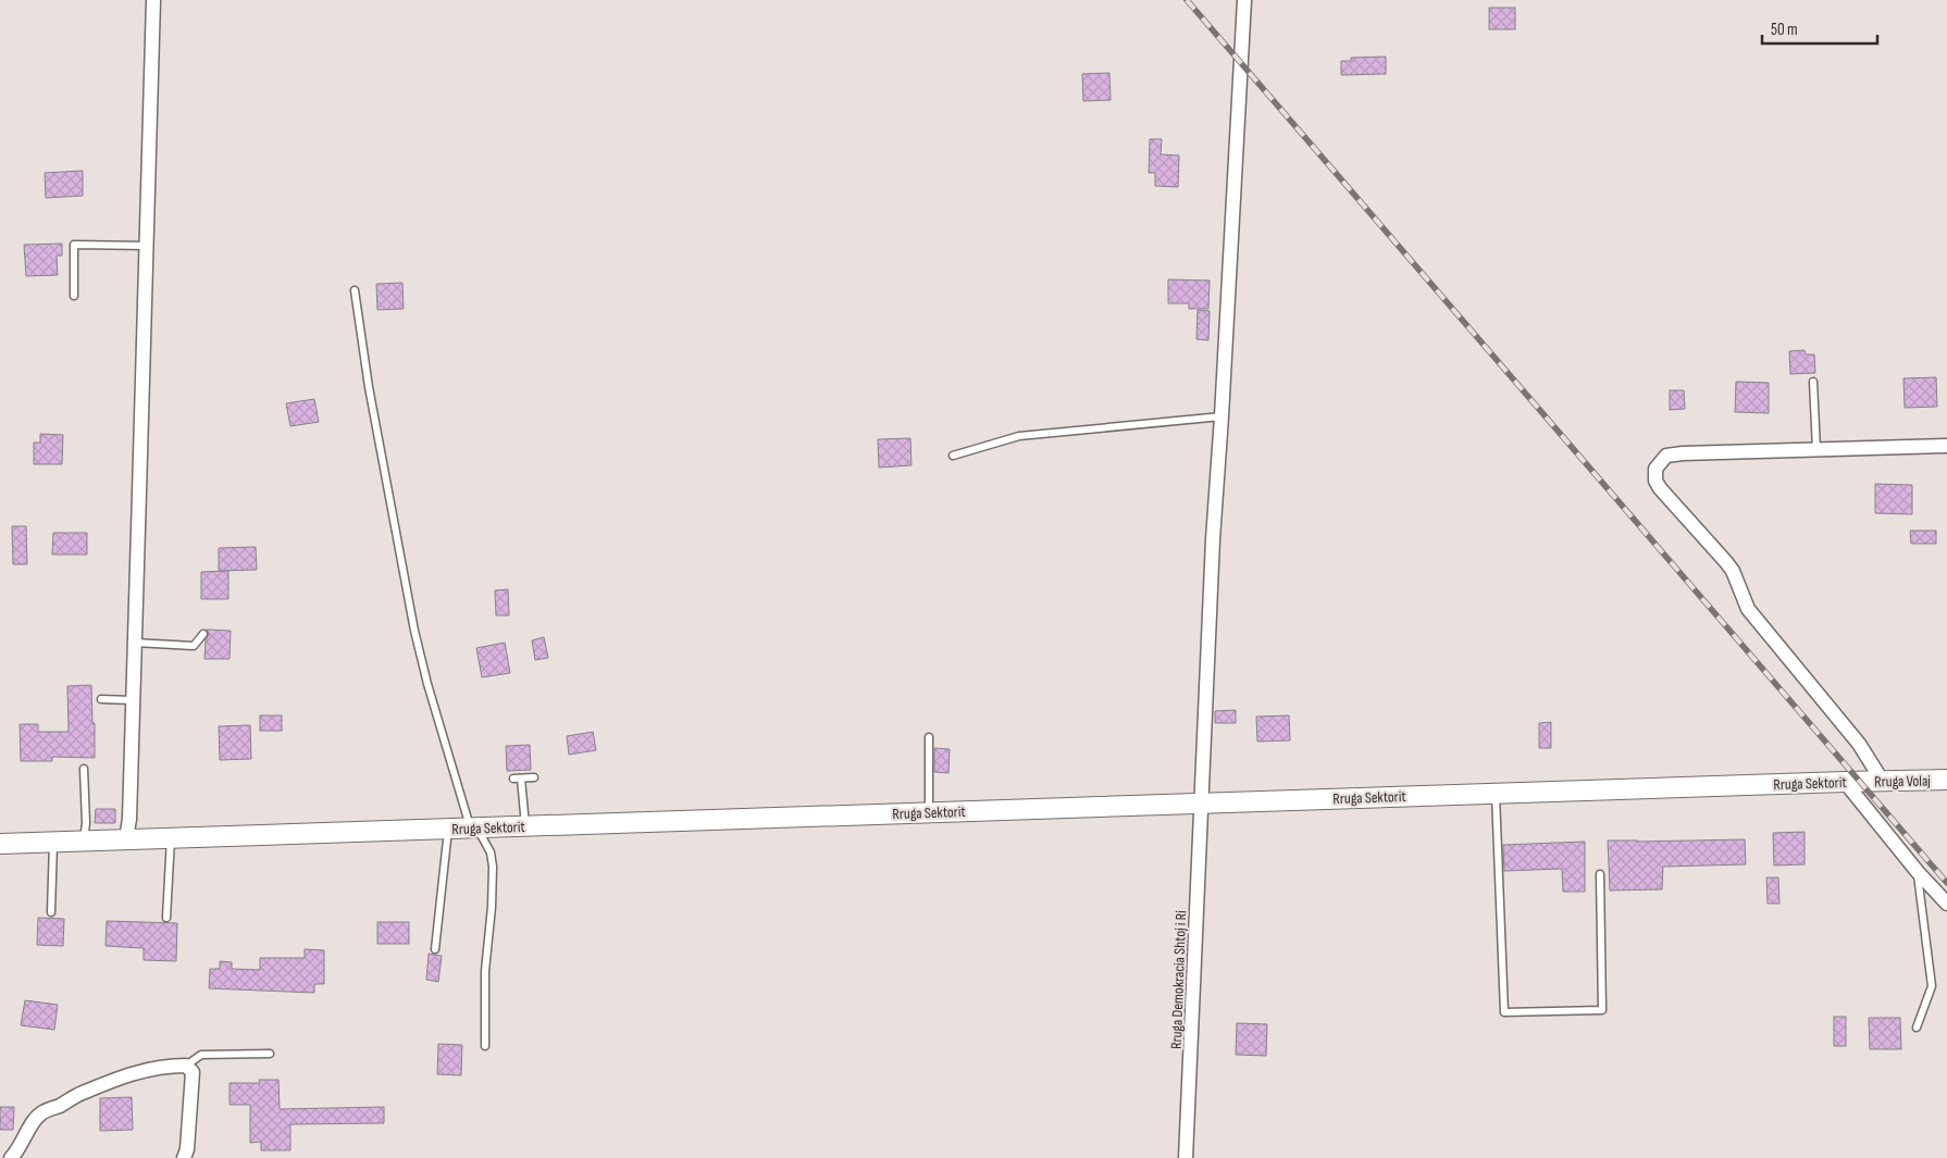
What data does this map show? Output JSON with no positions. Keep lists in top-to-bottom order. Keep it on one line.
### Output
{"streets":{"street":["Rruga Volaj","Rruga Sektorit","Rruga Demokracia Shtoj i Ri"]},"crossings":[["Rruga Volaj","Rruga Sektorit"],["Rruga Sektorit","Rruga Demokracia Shtoj i Ri"]],"scale_bar":"50 m"}
